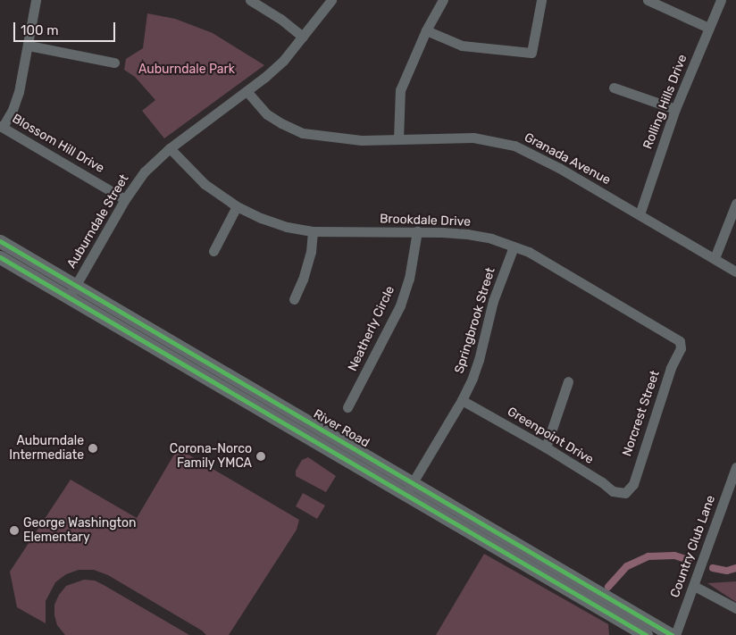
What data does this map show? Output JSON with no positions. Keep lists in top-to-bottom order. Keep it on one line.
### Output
{"streets":{"main road":["River Road"],"street":["Rolling Hills Drive","Blossom Hill Drive","Granada Avenue","Brookdale Drive","Auburndale Street","Springbrook Street","Neatherly Circle","Norcrest Street","Greenpoint Drive","Country Club Lane"]},"crossings":[["Rolling Hills Drive","Granada Avenue"],["Blossom Hill Drive","Auburndale Street"],["Granada Avenue","Auburndale Street"],["Brookdale Drive","Auburndale Street"],["Brookdale Drive","Springbrook Street"],["Brookdale Drive","Neatherly Circle"],["Brookdale Drive","Norcrest Street"],["Auburndale Street","River Road"],["Springbrook Street","River Road"],["Springbrook Street","Greenpoint Drive"],["Norcrest Street","Greenpoint Drive"]],"parks":["Auburndale Park"],"places":["Auburndale Intermediate","Corona-Norco Family YMCA","George Washington Elementary"],"scale_bar":"100 m"}
